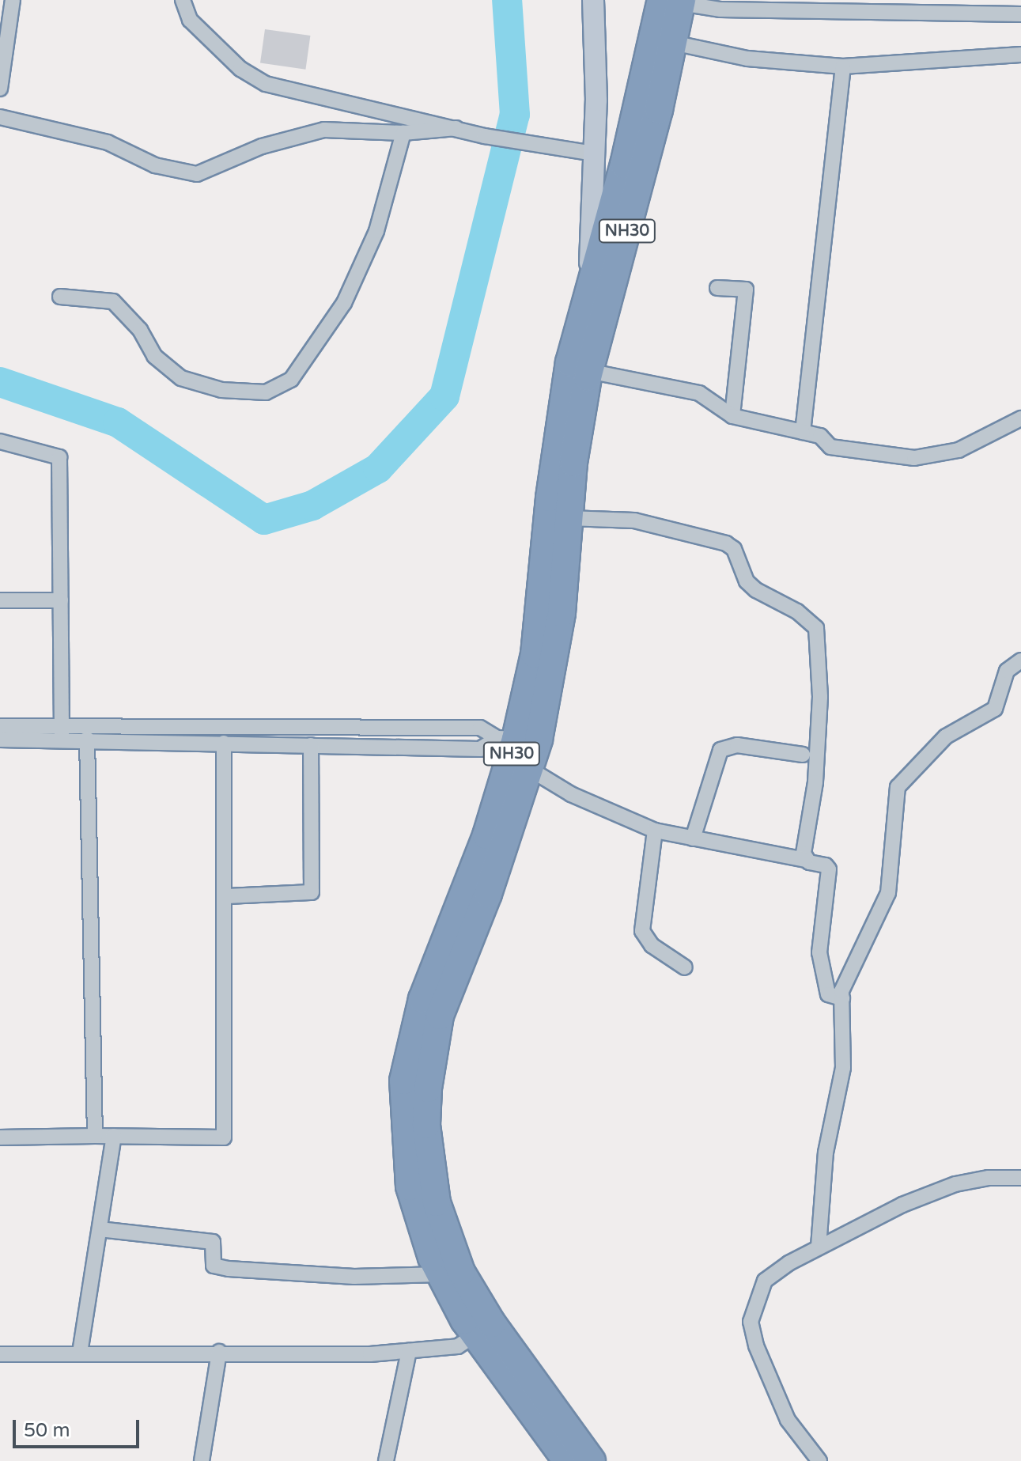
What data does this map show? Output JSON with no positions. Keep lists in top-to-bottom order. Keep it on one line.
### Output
{"streets":{"highway":["NH30"]},"scale_bar":"50 m"}
